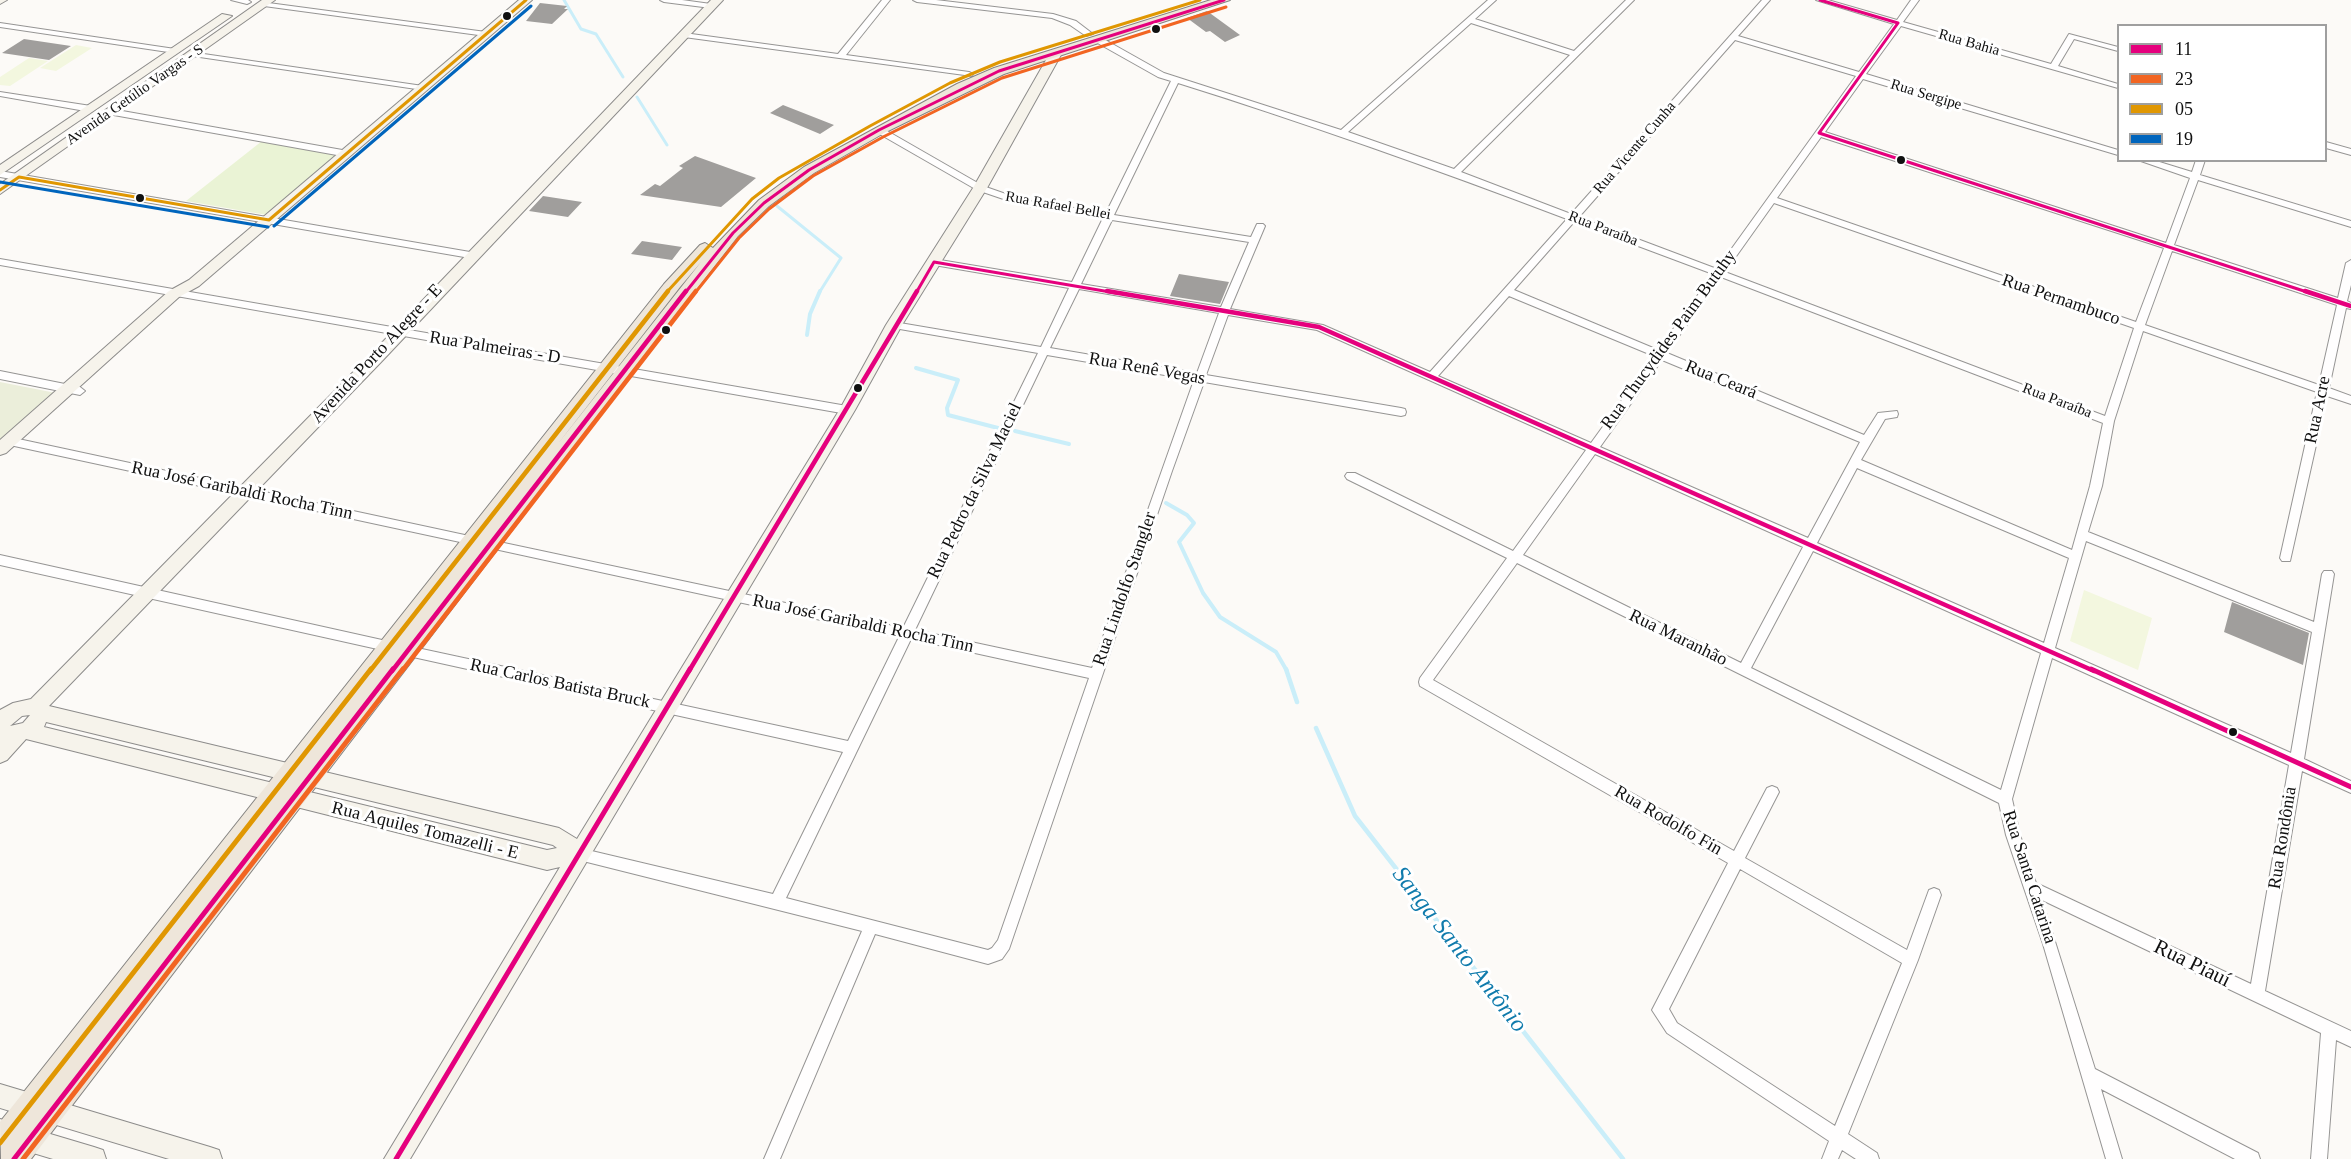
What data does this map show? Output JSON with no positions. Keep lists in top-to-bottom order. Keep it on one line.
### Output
{"streets":{"street":["Rua Bahia","Avenida Getúlio Vargas - S","Rua Sergipe","Rua Vicente Cunha","Rua Rafael Bellei","Rua Paraíba","Rua Pernambuco","Rua Thucydides Paim Butuhy","Rua Palmeiras - D","Avenida Porto Alegre - E","Rua Renê Vegas","Rua Ceará","Rua Acre","Rua José Garibaldi Rocha Tinn","Rua Pedro da Silva Maciel","Rua Lindolfo Stangler","Rua Maranhão","Rua Carlos Batista Bruck","Rua Rodolfo Fin","Rua Aquiles Tomazelli - E","Rua Rondônia","Rua Santa Catarina","Rua Piauí"]},"crossings":[["Rua Bahia","Rua Thucydides Paim Butuhy"],["Rua Sergipe","Rua Vicente Cunha"],["Rua Sergipe","Rua Thucydides Paim Butuhy"],["Rua Vicente Cunha","Rua Paraíba"],["Rua Vicente Cunha","Rua Ceará"],["Rua Rafael Bellei","Rua Pedro da Silva Maciel"],["Rua Rafael Bellei","Rua Lindolfo Stangler"],["Rua Paraíba","Rua Thucydides Paim Butuhy"],["Rua Paraíba","Rua Pedro da Silva Maciel"],["Rua Paraíba","Rua Santa Catarina"],["Rua Pernambuco","Rua Thucydides Paim Butuhy"],["Rua Pernambuco","Rua Acre"],["Rua Pernambuco","Rua Santa Catarina"],["Rua Thucydides Paim Butuhy","Rua Ceará"],["Rua Thucydides Paim Butuhy","Rua Maranhão"],["Rua Thucydides Paim Butuhy","Rua Rodolfo Fin"],["Rua Palmeiras - D","Avenida Porto Alegre - E"],["Avenida Porto Alegre - E","Rua José Garibaldi Rocha Tinn"],["Avenida Porto Alegre - E","Rua Carlos Batista Bruck"],["Avenida Porto Alegre - E","Rua Aquiles Tomazelli - E"],["Rua Renê Vegas","Rua Pedro da Silva Maciel"],["Rua Renê Vegas","Rua Lindolfo Stangler"],["Rua José Garibaldi Rocha Tinn","Rua Pedro da Silva Maciel"],["Rua José Garibaldi Rocha Tinn","Rua Lindolfo Stangler"],["Rua Pedro da Silva Maciel","Rua Carlos Batista Bruck"],["Rua Pedro da Silva Maciel","Rua Aquiles Tomazelli - E"],["Rua Lindolfo Stangler","Rua Aquiles Tomazelli - E"],["Rua Maranhão","Rua Santa Catarina"],["Rua Rondônia","Rua Piauí"],["Rua Santa Catarina","Rua Piauí"]],"water":["Sanga Santo Antônio"],"lines":["transit line 11","transit line 05","transit line 19","transit line 23"],"legend":["11","23","05","19"]}
